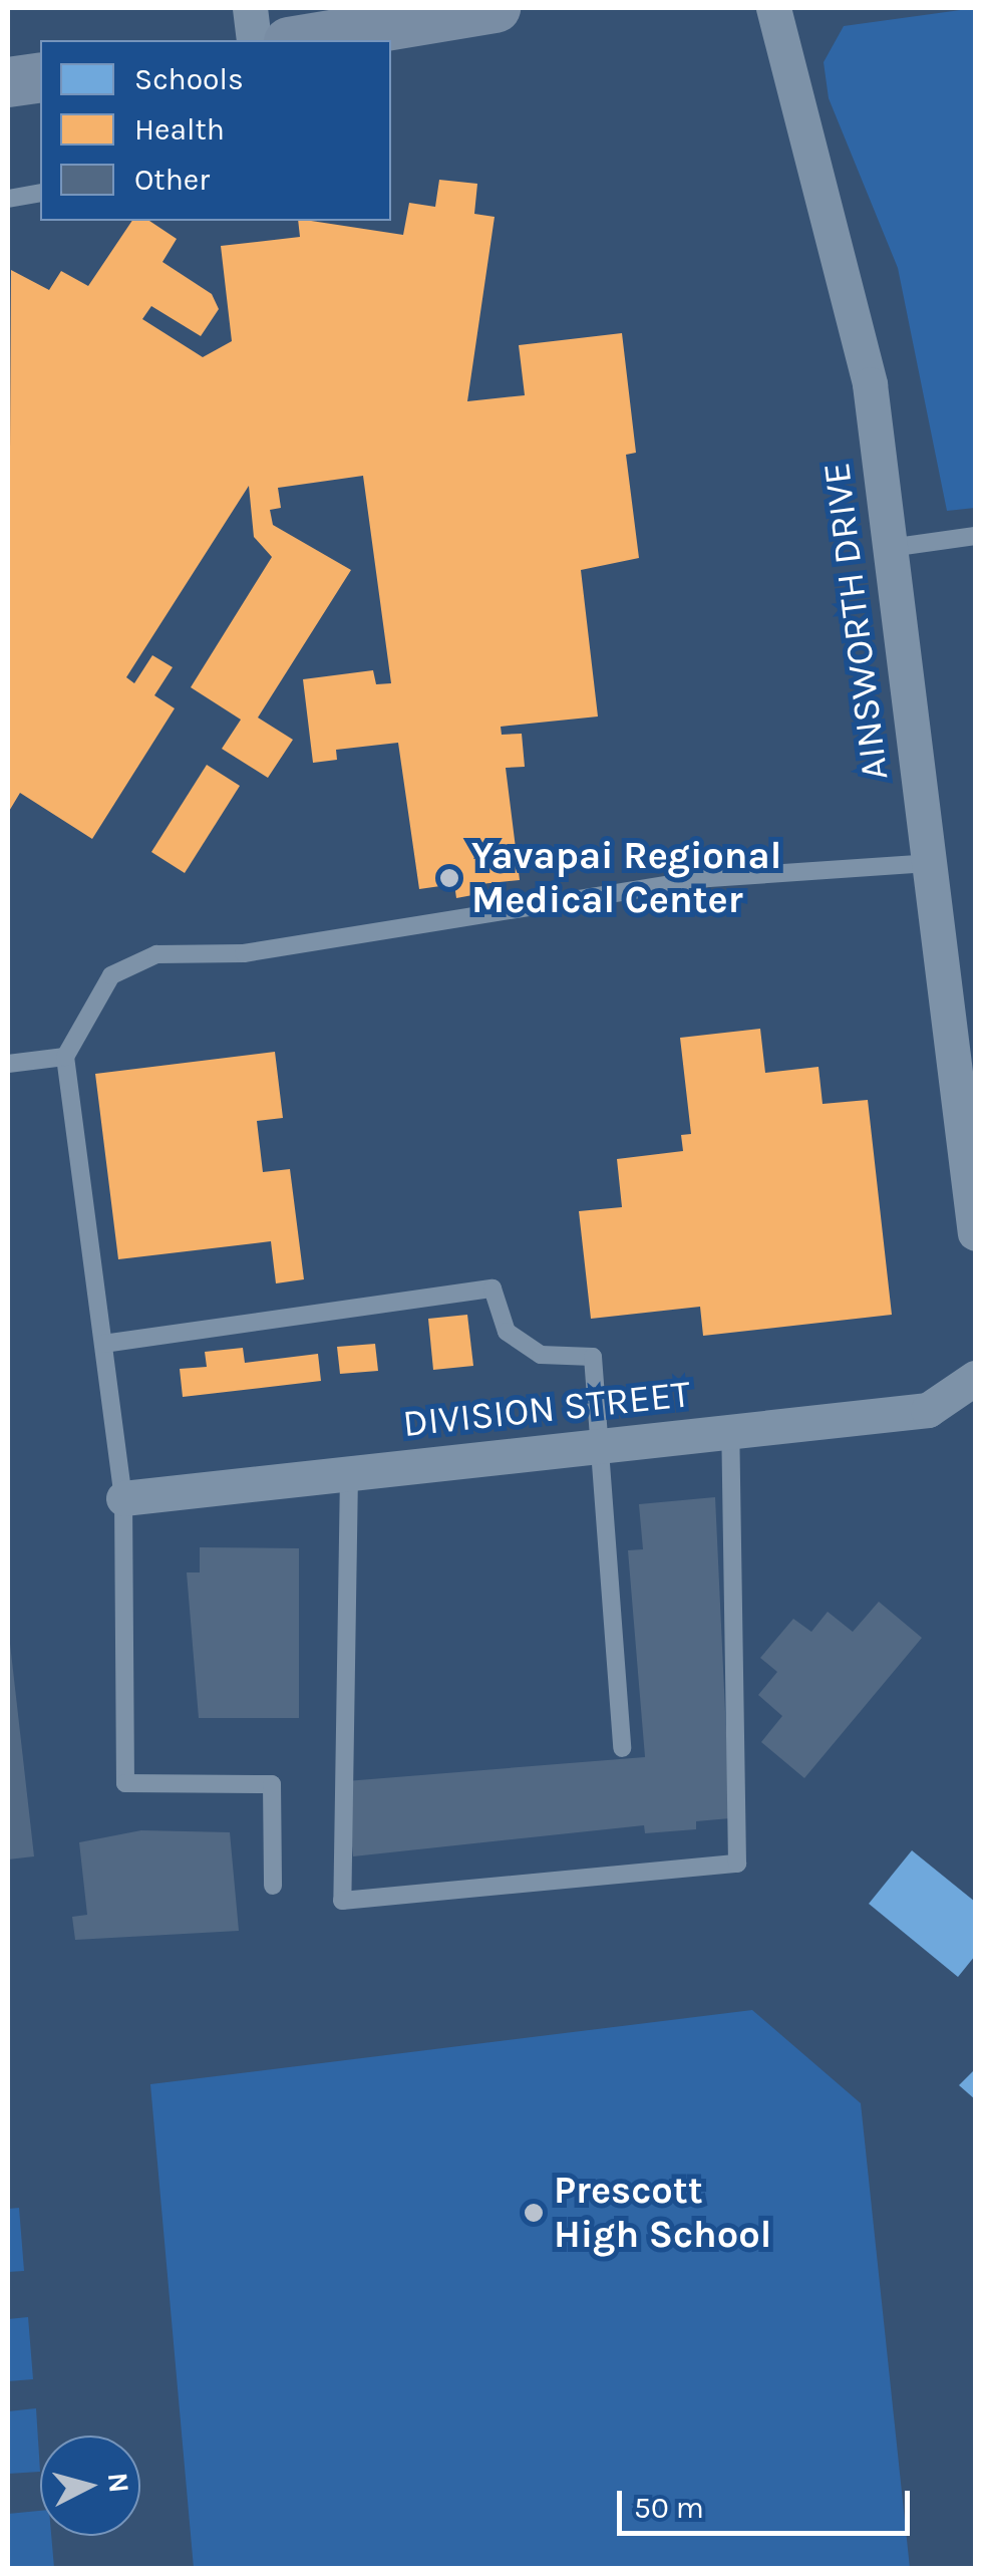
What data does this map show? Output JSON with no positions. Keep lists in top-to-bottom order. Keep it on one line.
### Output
{"streets":{"street":["AINSWORTH DRIVE","DIVISION STREET"]},"places":["Yavapai Regional Medical Center","Prescott High School"],"legend":["Schools","Health","Other"],"scale_bar":"50 m","north":"right"}
